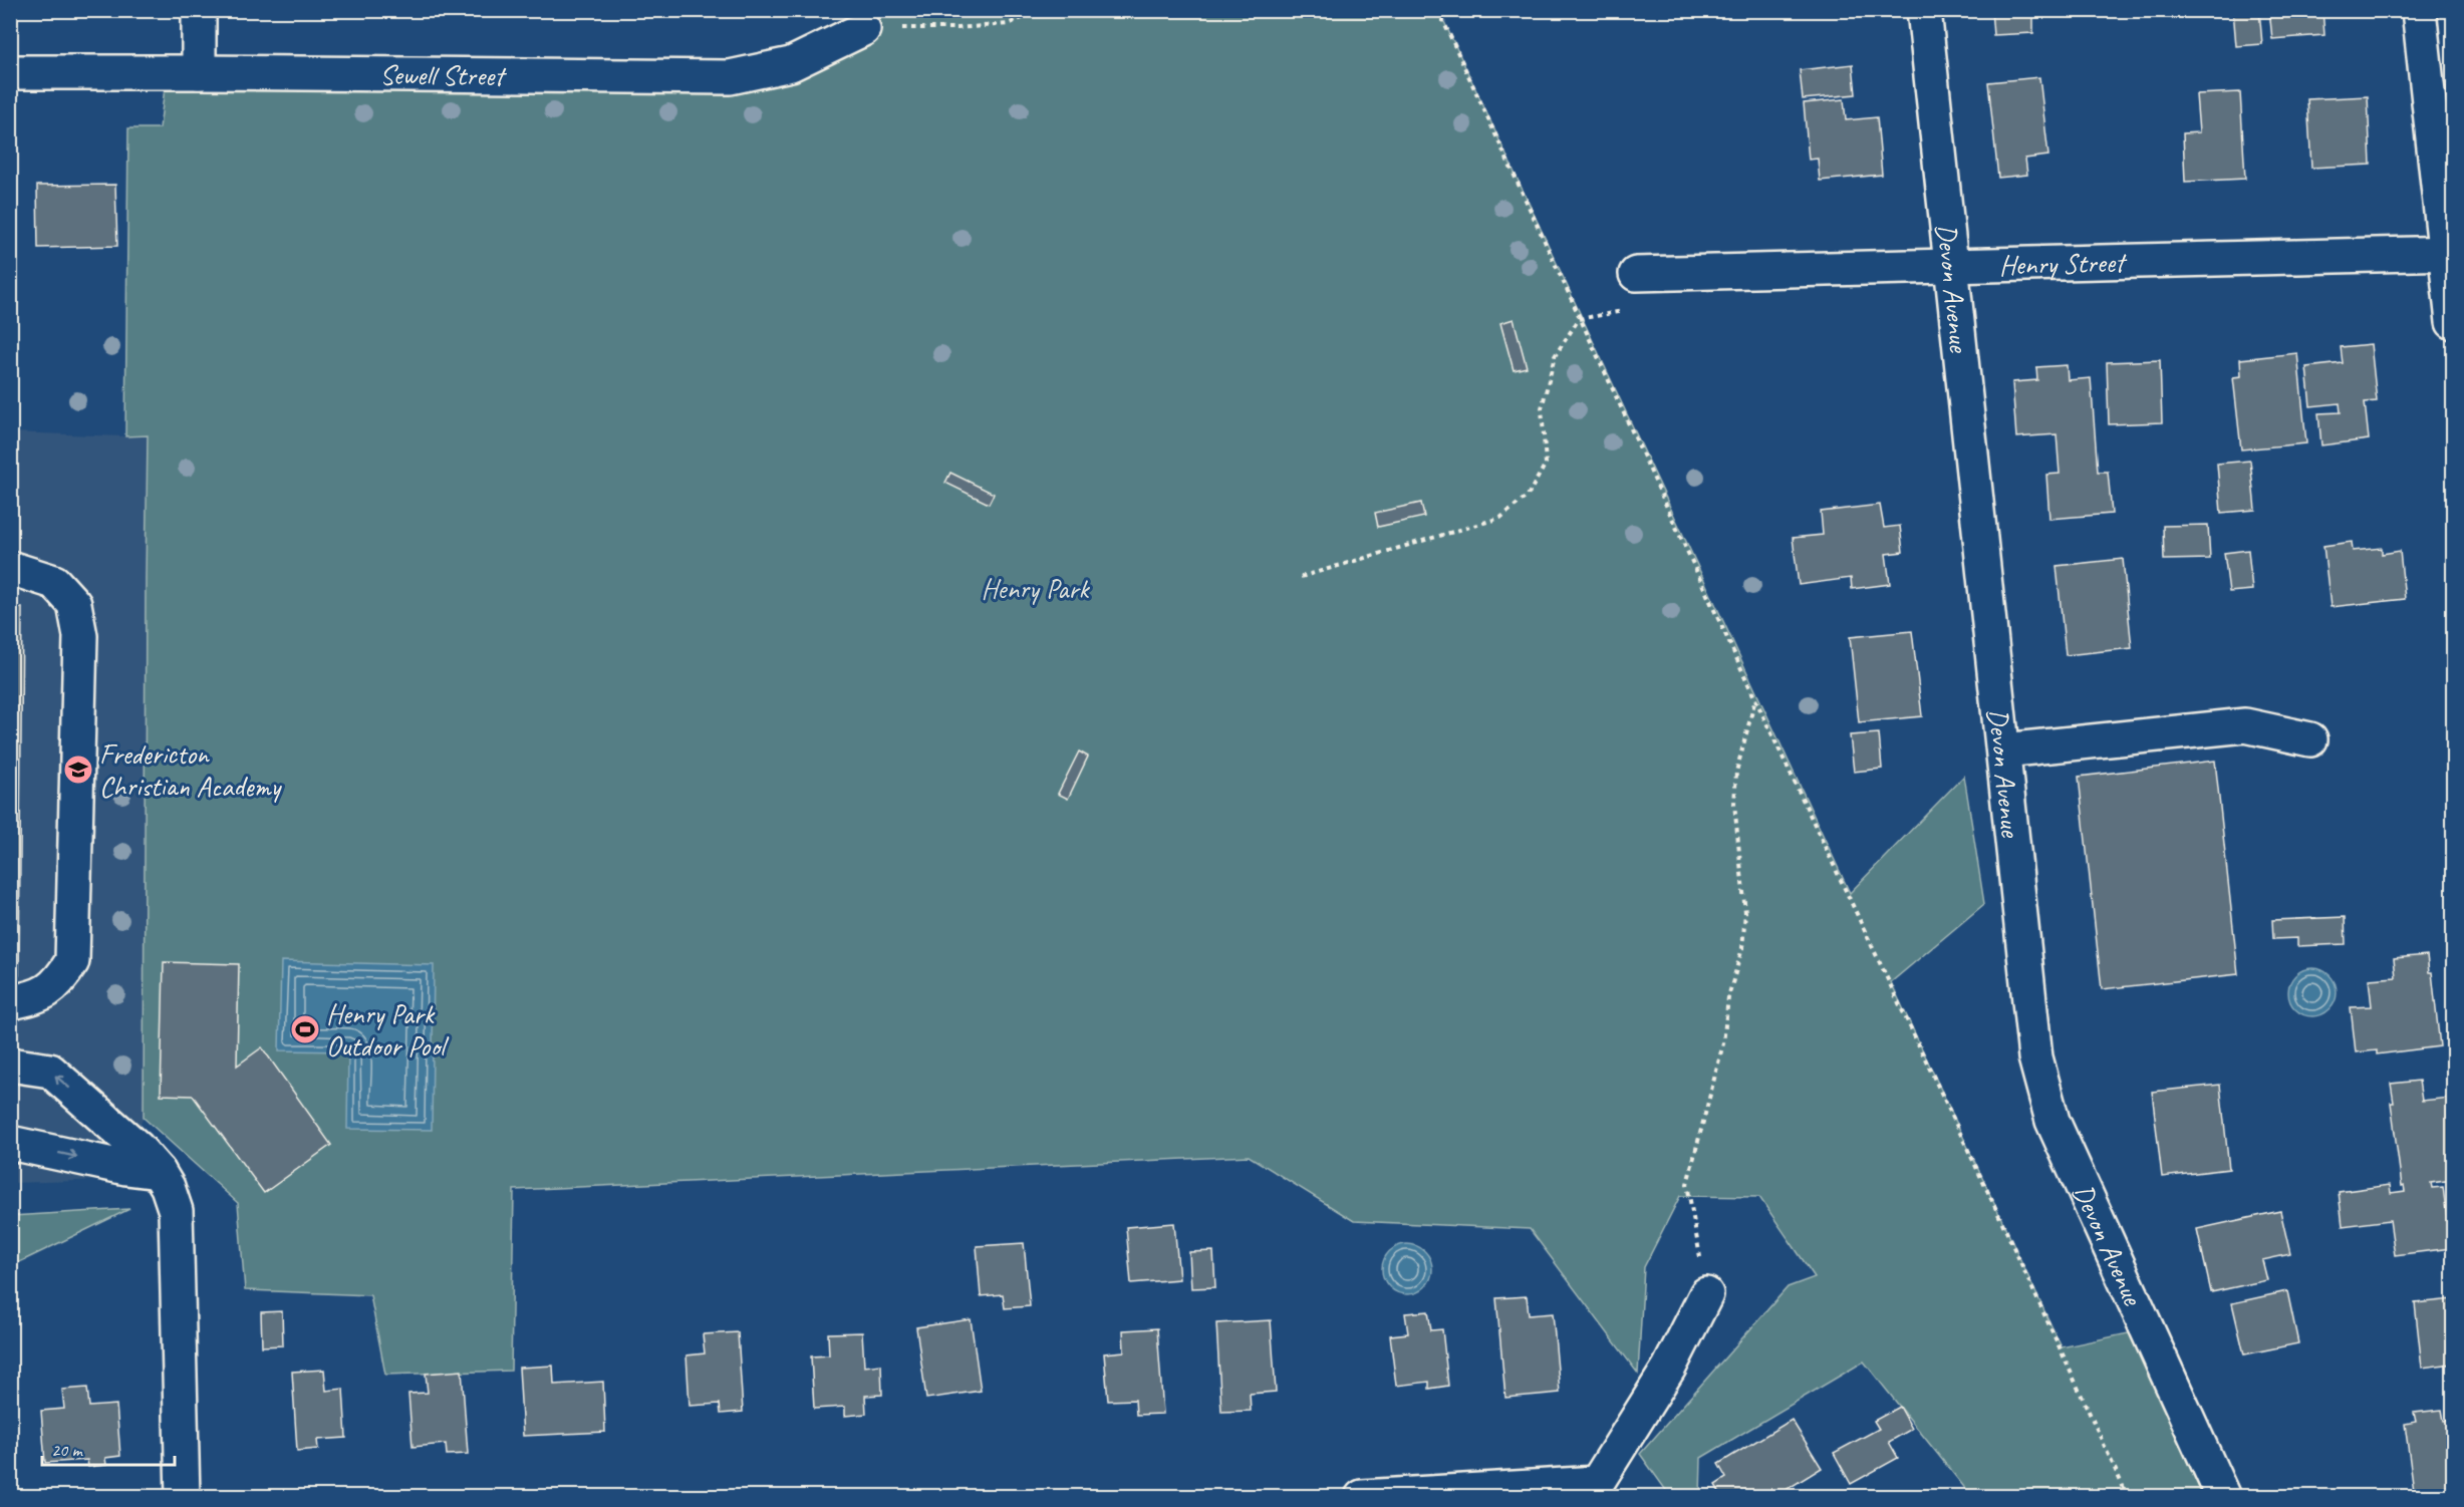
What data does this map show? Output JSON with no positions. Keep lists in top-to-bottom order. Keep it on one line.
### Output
{"streets":{"street":["Sewell Street","Henry Street","Devon Avenue"]},"crossings":[["Henry Street","Devon Avenue"]],"parks":["Henry Park"],"places":{"school or university":["Fredericton Christian Academy"],"sports":["Henry Park Outdoor Pool"]},"scale_bar":"20 m"}
